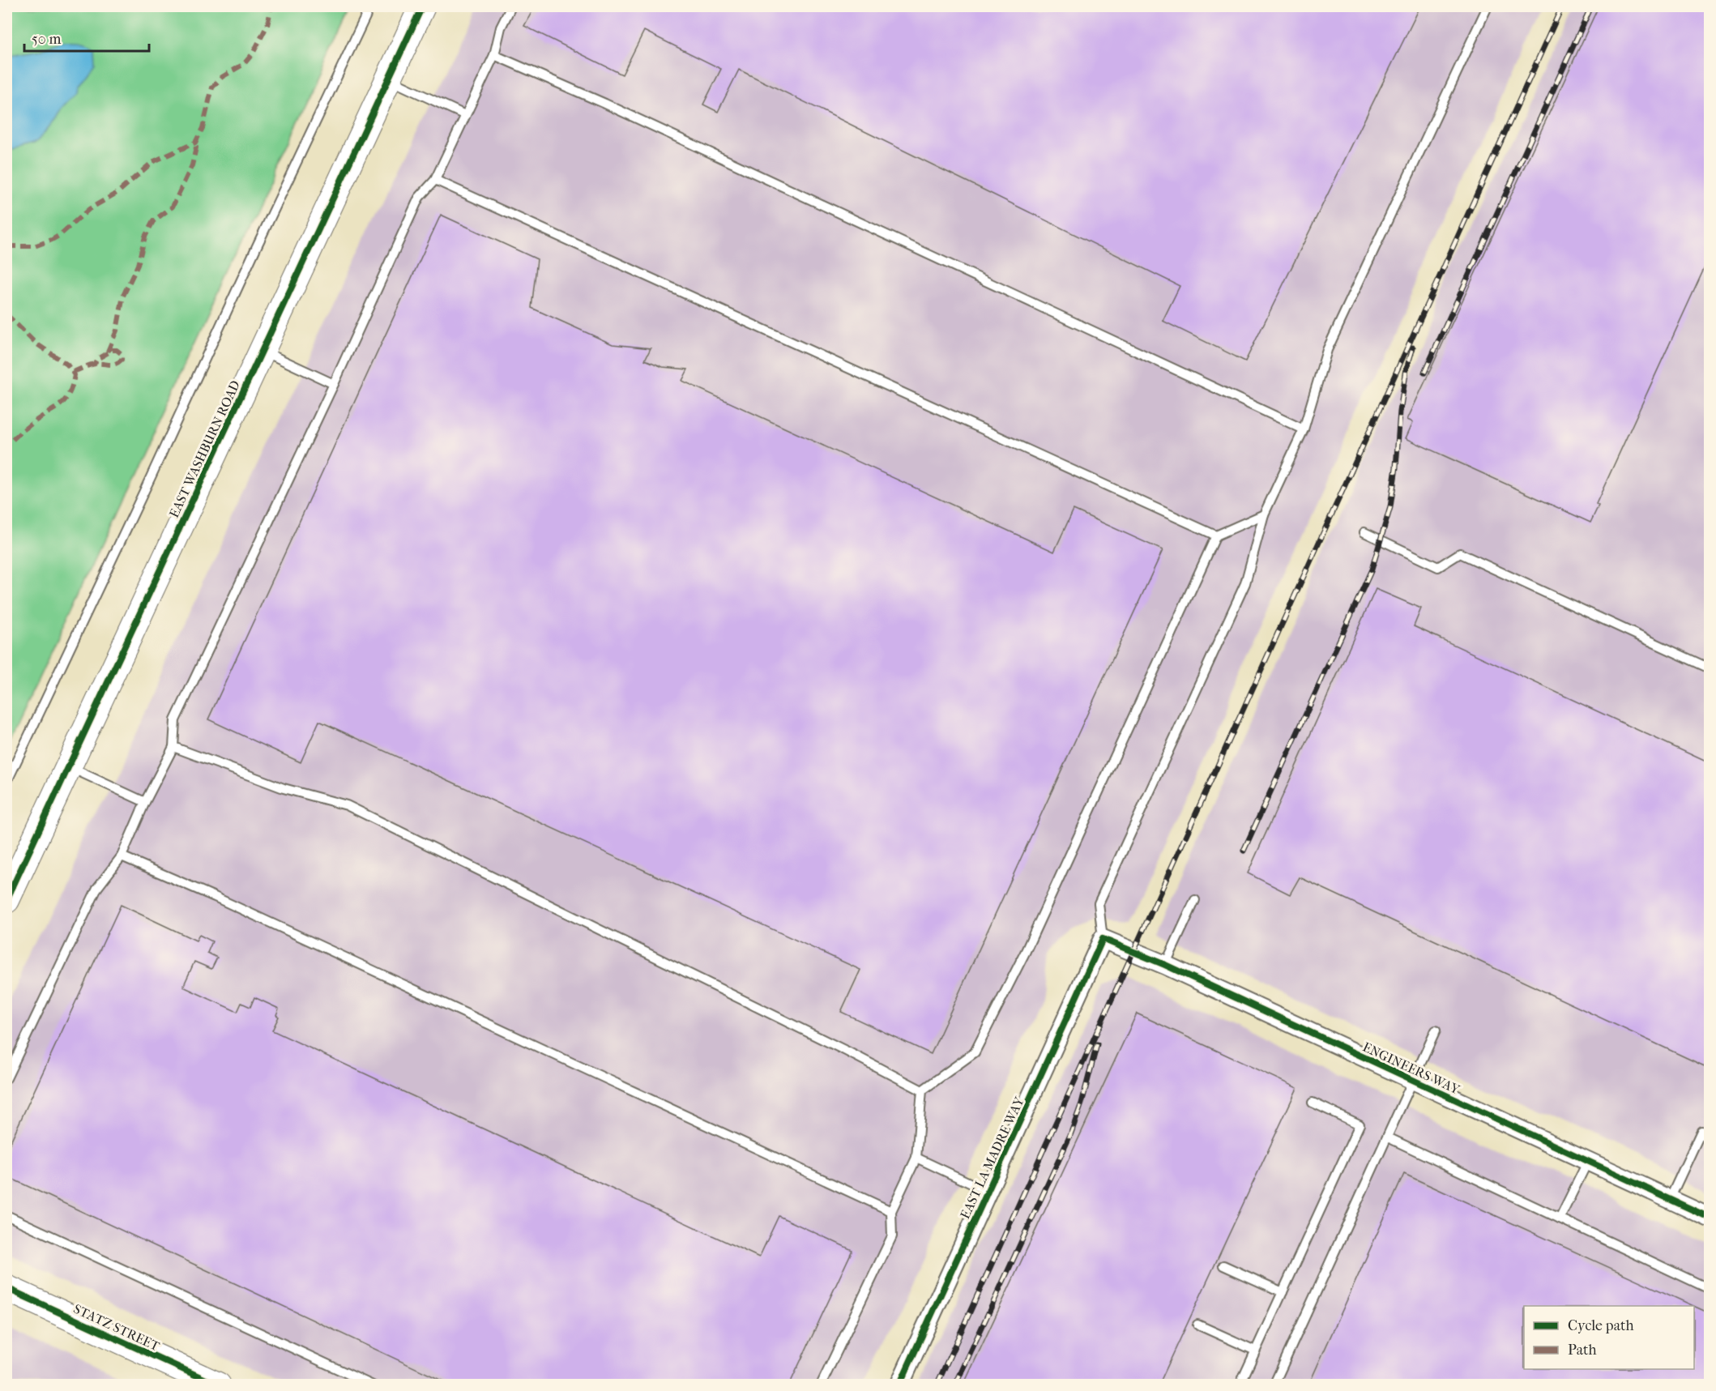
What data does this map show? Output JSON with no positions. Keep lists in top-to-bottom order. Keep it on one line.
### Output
{"streets":{"street":["EAST WASHBURN ROAD","ENGINEERS WAY","EAST LA MADRE WAY","STATZ STREET"]},"crossings":[["ENGINEERS WAY","EAST LA MADRE WAY"]],"legend":["Cycle path","Path"],"scale_bar":"50 m"}
